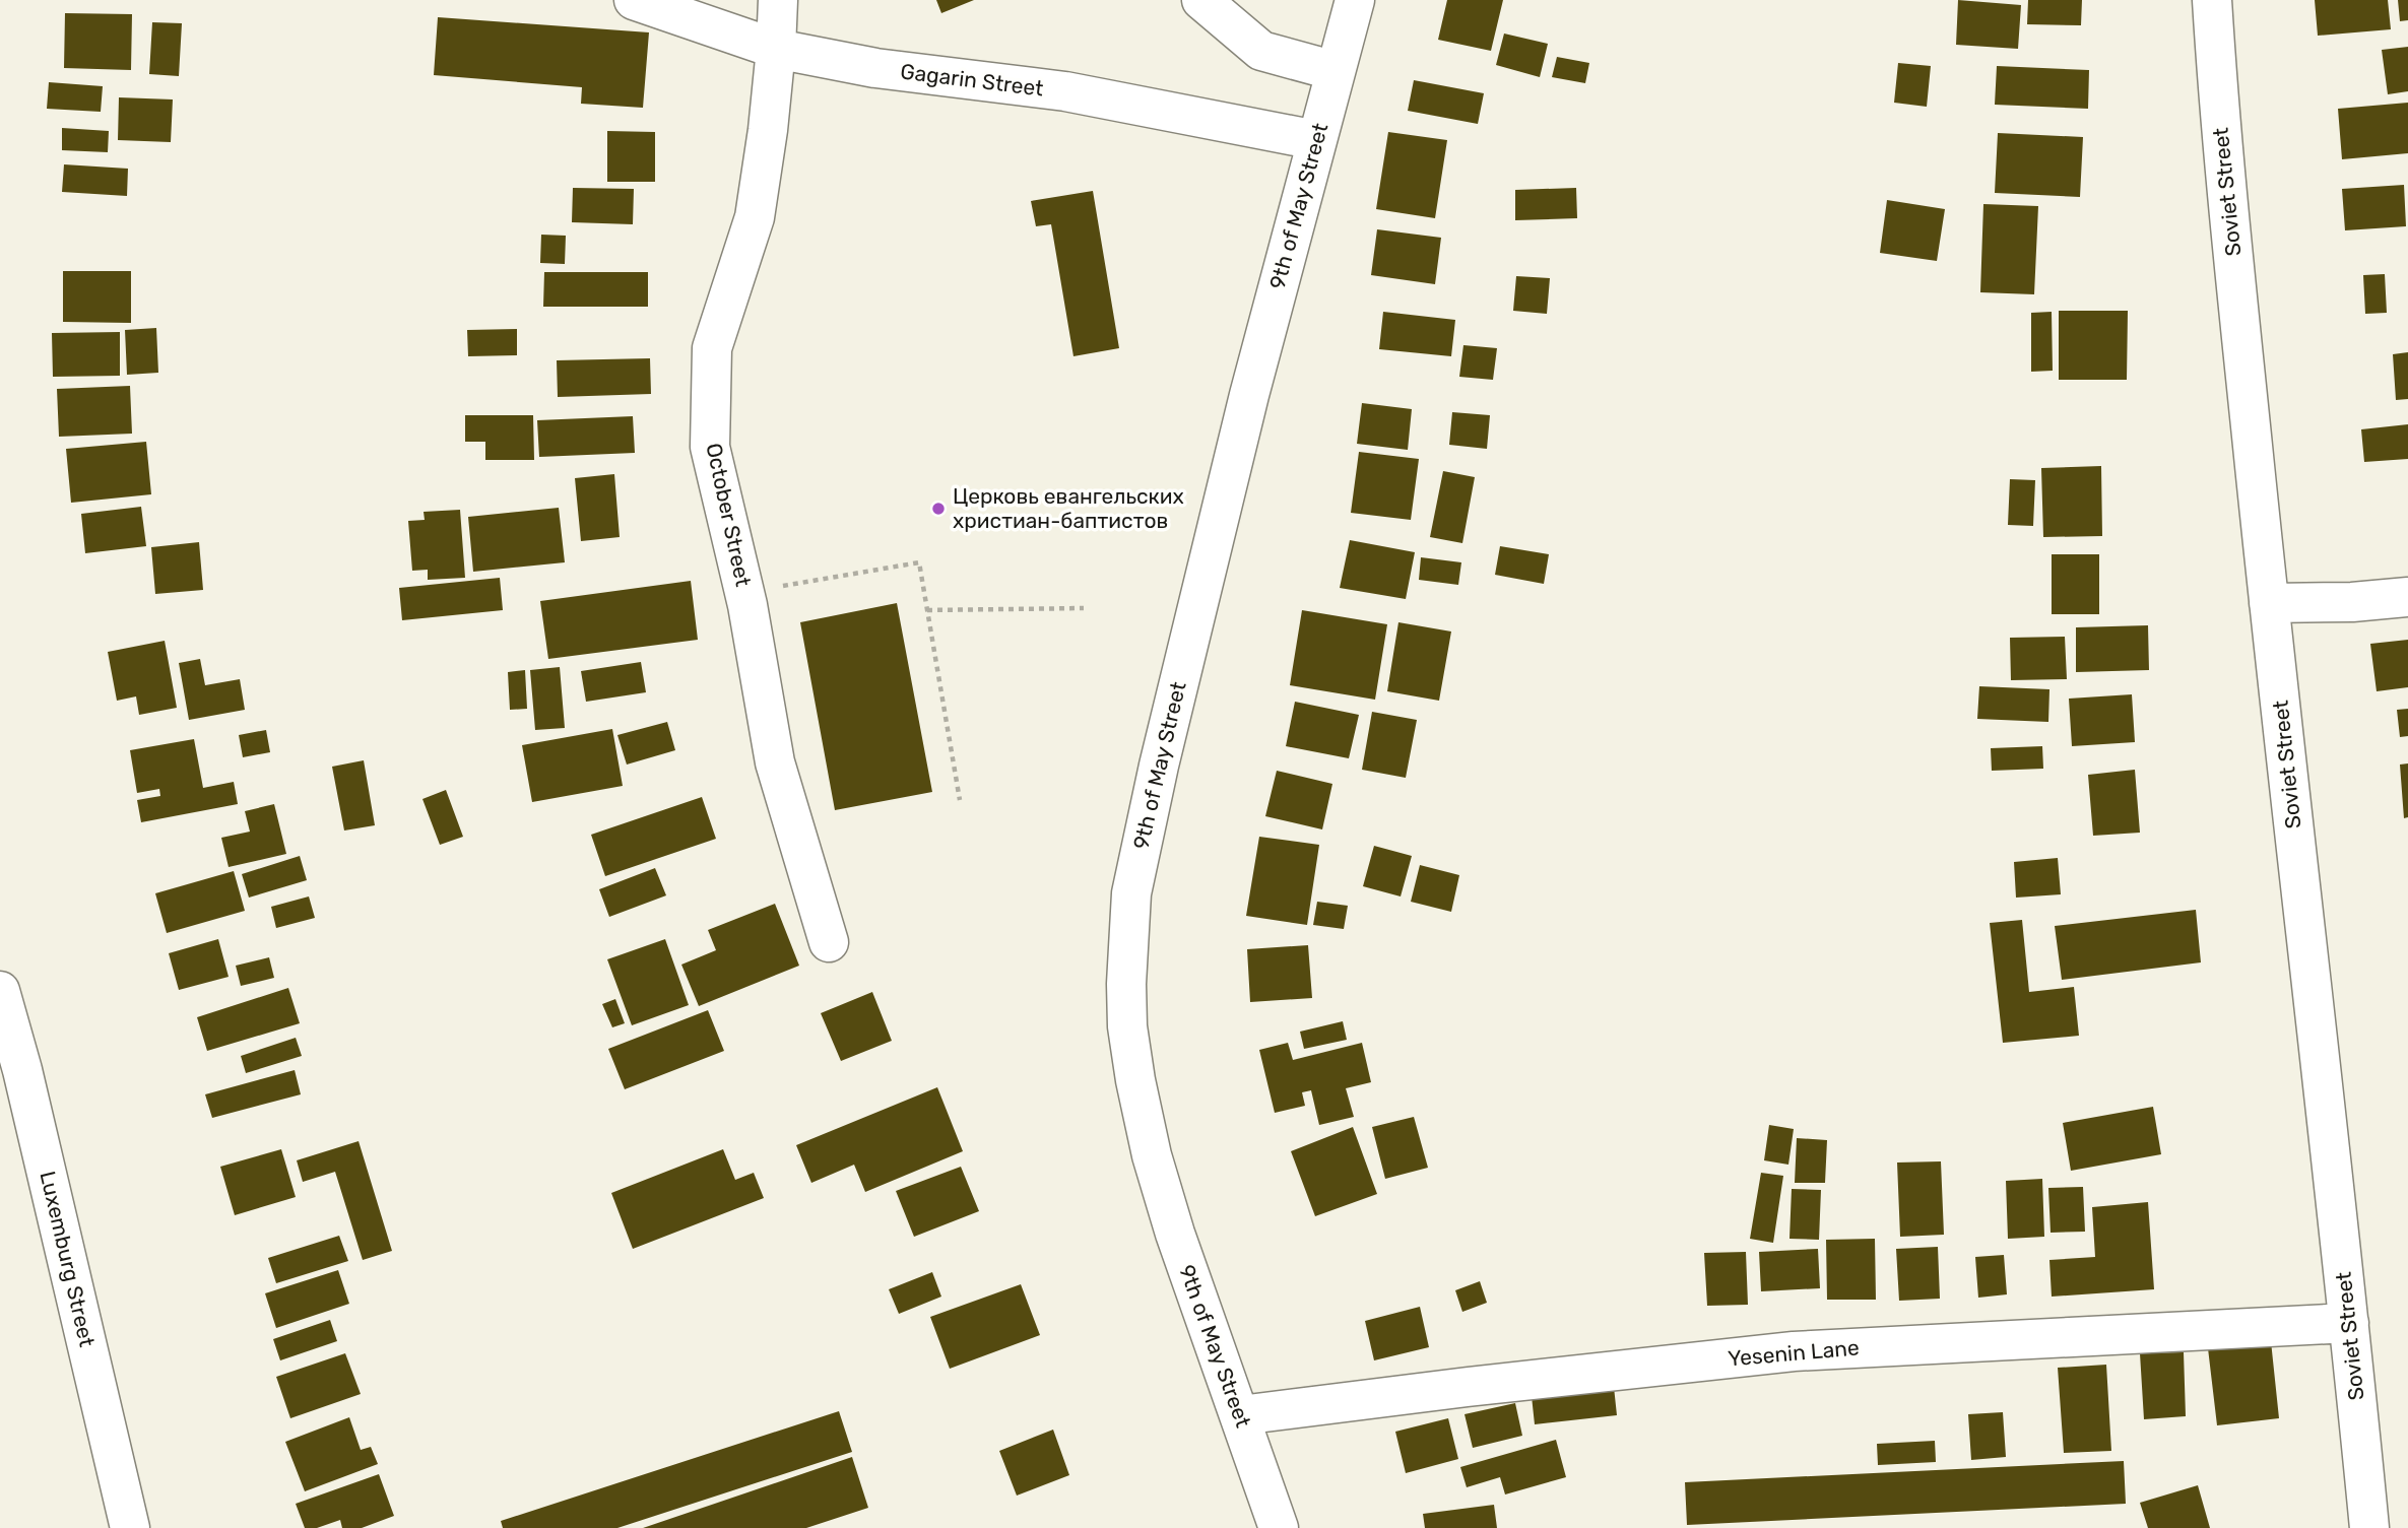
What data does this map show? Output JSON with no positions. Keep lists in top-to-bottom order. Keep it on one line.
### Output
{"streets":{"street":["Gagarin Street","Soviet Street","9th of May Street","October Street","Luxemburg Street","Yesenin Lane"]},"crossings":[["Gagarin Street","9th of May Street"],["Gagarin Street","October Street"],["Soviet Street","Yesenin Lane"],["9th of May Street","Yesenin Lane"]],"places":["Церковь евангельских христиан-баптистов"]}
